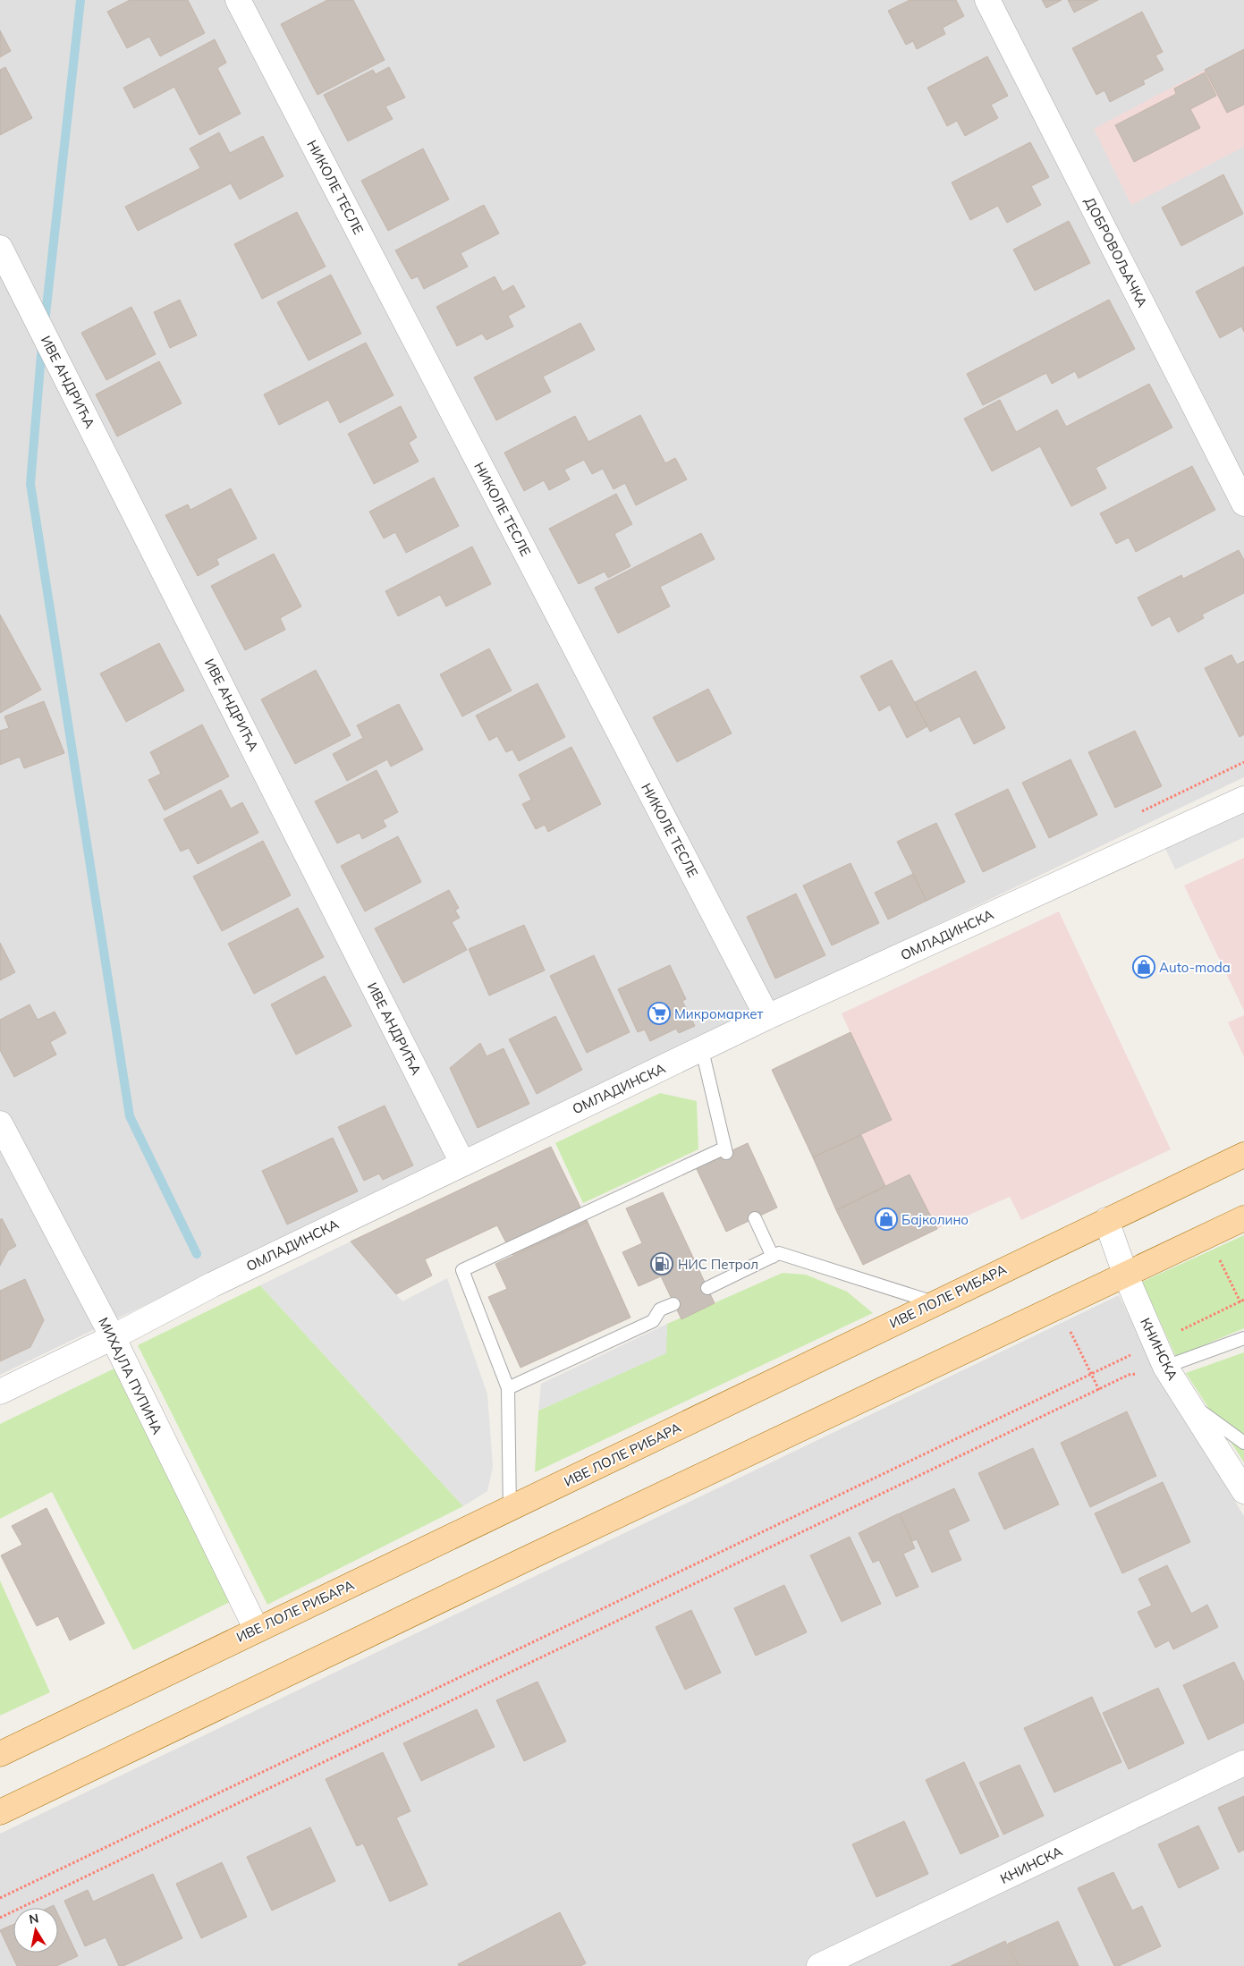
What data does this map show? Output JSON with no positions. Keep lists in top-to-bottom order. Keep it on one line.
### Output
{"streets":{"main road":["ИВЕ ЛОЛЕ РИБАРА"],"street":["НИКОЛЕ ТЕСЛЕ","ДОБРОВОЉАЧКА","ИВЕ АНДРИЋА","ОМЛАДИНСКА","КНИНСКА","МИХАЈЛА ПУПИНА"]},"crossings":[["НИКОЛЕ ТЕСЛЕ","ОМЛАДИНСКА"],["ИВЕ АНДРИЋА","ОМЛАДИНСКА"],["ОМЛАДИНСКА","МИХАЈЛА ПУПИНА"],["ИВЕ ЛОЛЕ РИБАРА","КНИНСКА"],["ИВЕ ЛОЛЕ РИБАРА","МИХАЈЛА ПУПИНА"]],"places":{"shop":["Auto-moda","Бајколино"],"supermarket":["Микромаркет"],"fuel station":["НИС Петрол"]},"north":"top"}
